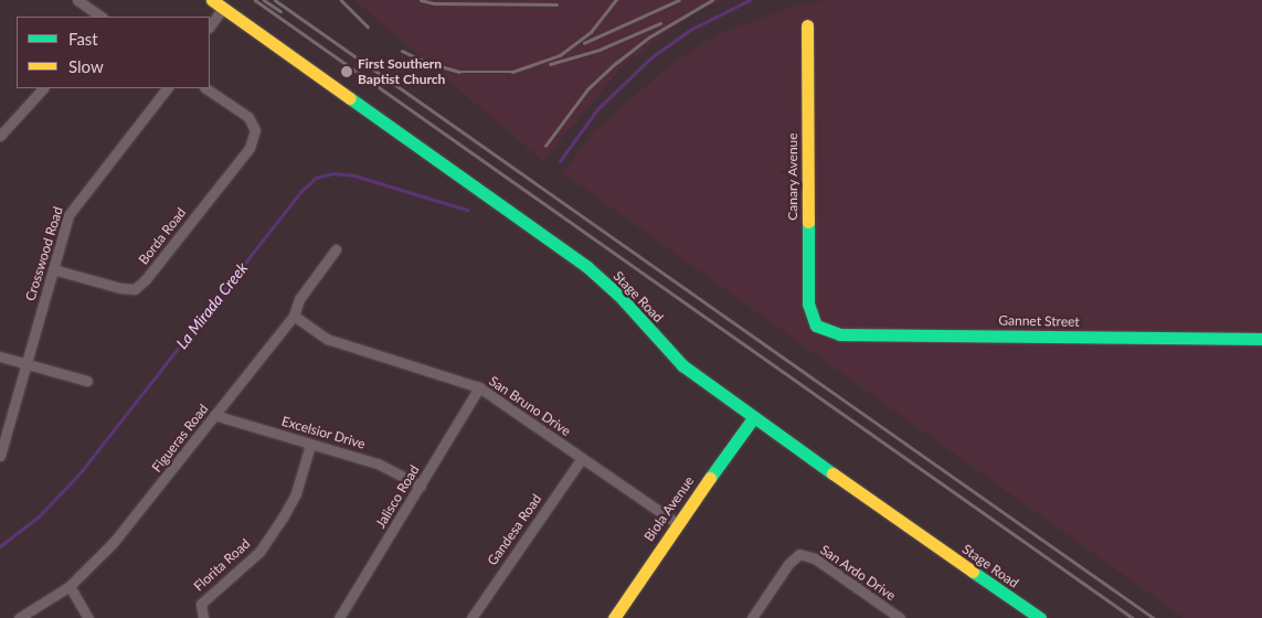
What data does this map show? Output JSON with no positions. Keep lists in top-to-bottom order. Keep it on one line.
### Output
{"streets":{"main road":["Canary Avenue","Stage Road","Gannet Street","Biola Avenue"],"street":["Borda Road","Crosswood Road","San Bruno Drive","Excelsior Drive","Figueras Road","Jalisco Road","Gandesa Road","Florita Road","San Ardo Drive"]},"crossings":[["Canary Avenue","Gannet Street"],["Borda Road","Crosswood Road"],["Stage Road","Biola Avenue"],["San Bruno Drive","Figueras Road"],["San Bruno Drive","Jalisco Road"],["San Bruno Drive","Biola Avenue"],["San Bruno Drive","Gandesa Road"],["Excelsior Drive","Figueras Road"],["Excelsior Drive","Jalisco Road"],["Excelsior Drive","Florita Road"]],"water":["La Mirada Creek"],"places":["First Southern Baptist Church"],"legend":["Fast","Slow"]}
